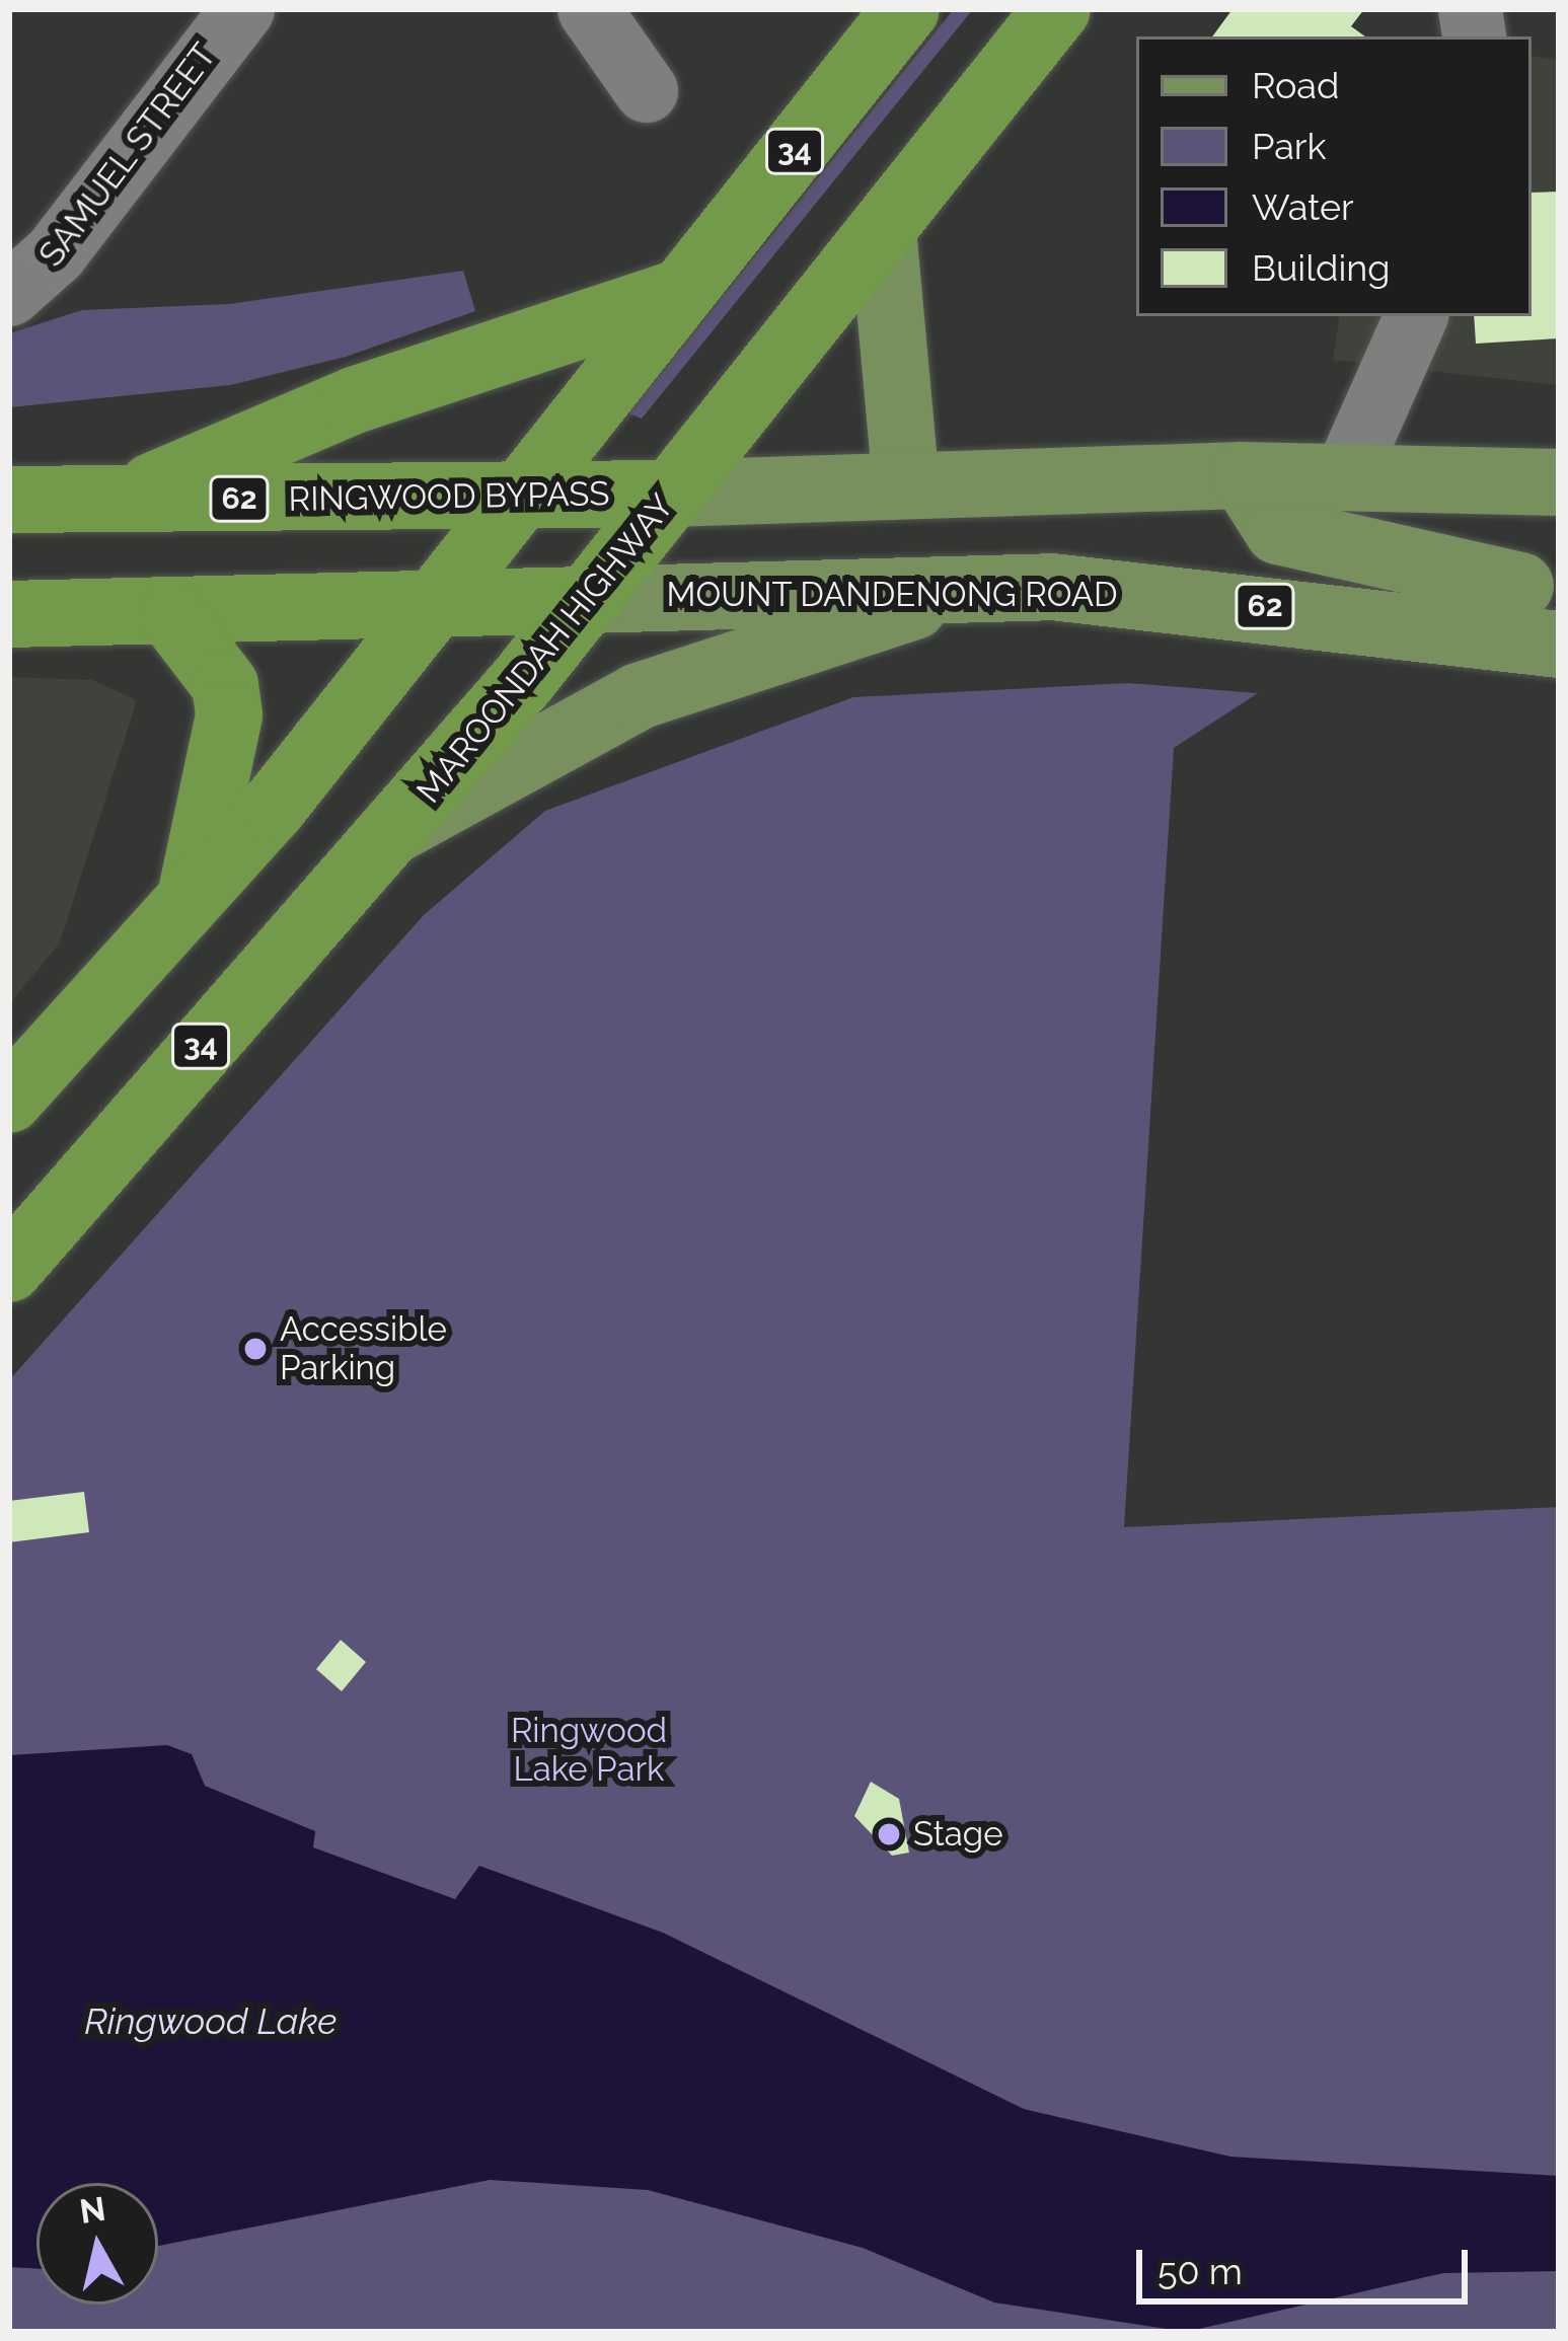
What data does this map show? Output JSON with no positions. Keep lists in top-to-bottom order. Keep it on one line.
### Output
{"streets":{"highway":["34","RINGWOOD BYPASS","62","MAROONDAH HIGHWAY"],"main road":["MOUNT DANDENONG ROAD"],"street":["SAMUEL STREET"]},"crossings":[["34","RINGWOOD BYPASS"],["34","62"],["RINGWOOD BYPASS","62"],["RINGWOOD BYPASS","MAROONDAH HIGHWAY"],["62","MOUNT DANDENONG ROAD"],["62","MAROONDAH HIGHWAY"],["MOUNT DANDENONG ROAD","MAROONDAH HIGHWAY"]],"water":["Ringwood Lake"],"parks":["Ringwood Lake Park"],"places":["Accessible Parking","Stage"],"legend":["Road","Park","Water","Building"],"scale_bar":"50 m","north":"top"}
